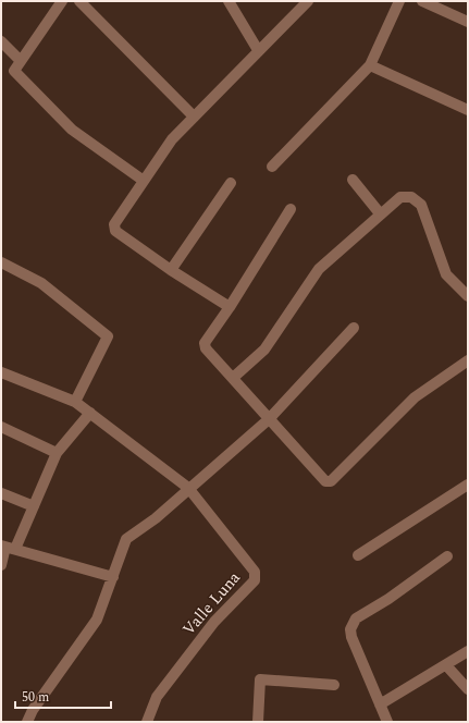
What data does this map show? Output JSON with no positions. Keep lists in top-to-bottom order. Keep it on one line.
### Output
{"streets":{"street":["Valle Luna"]},"scale_bar":"50 m"}
